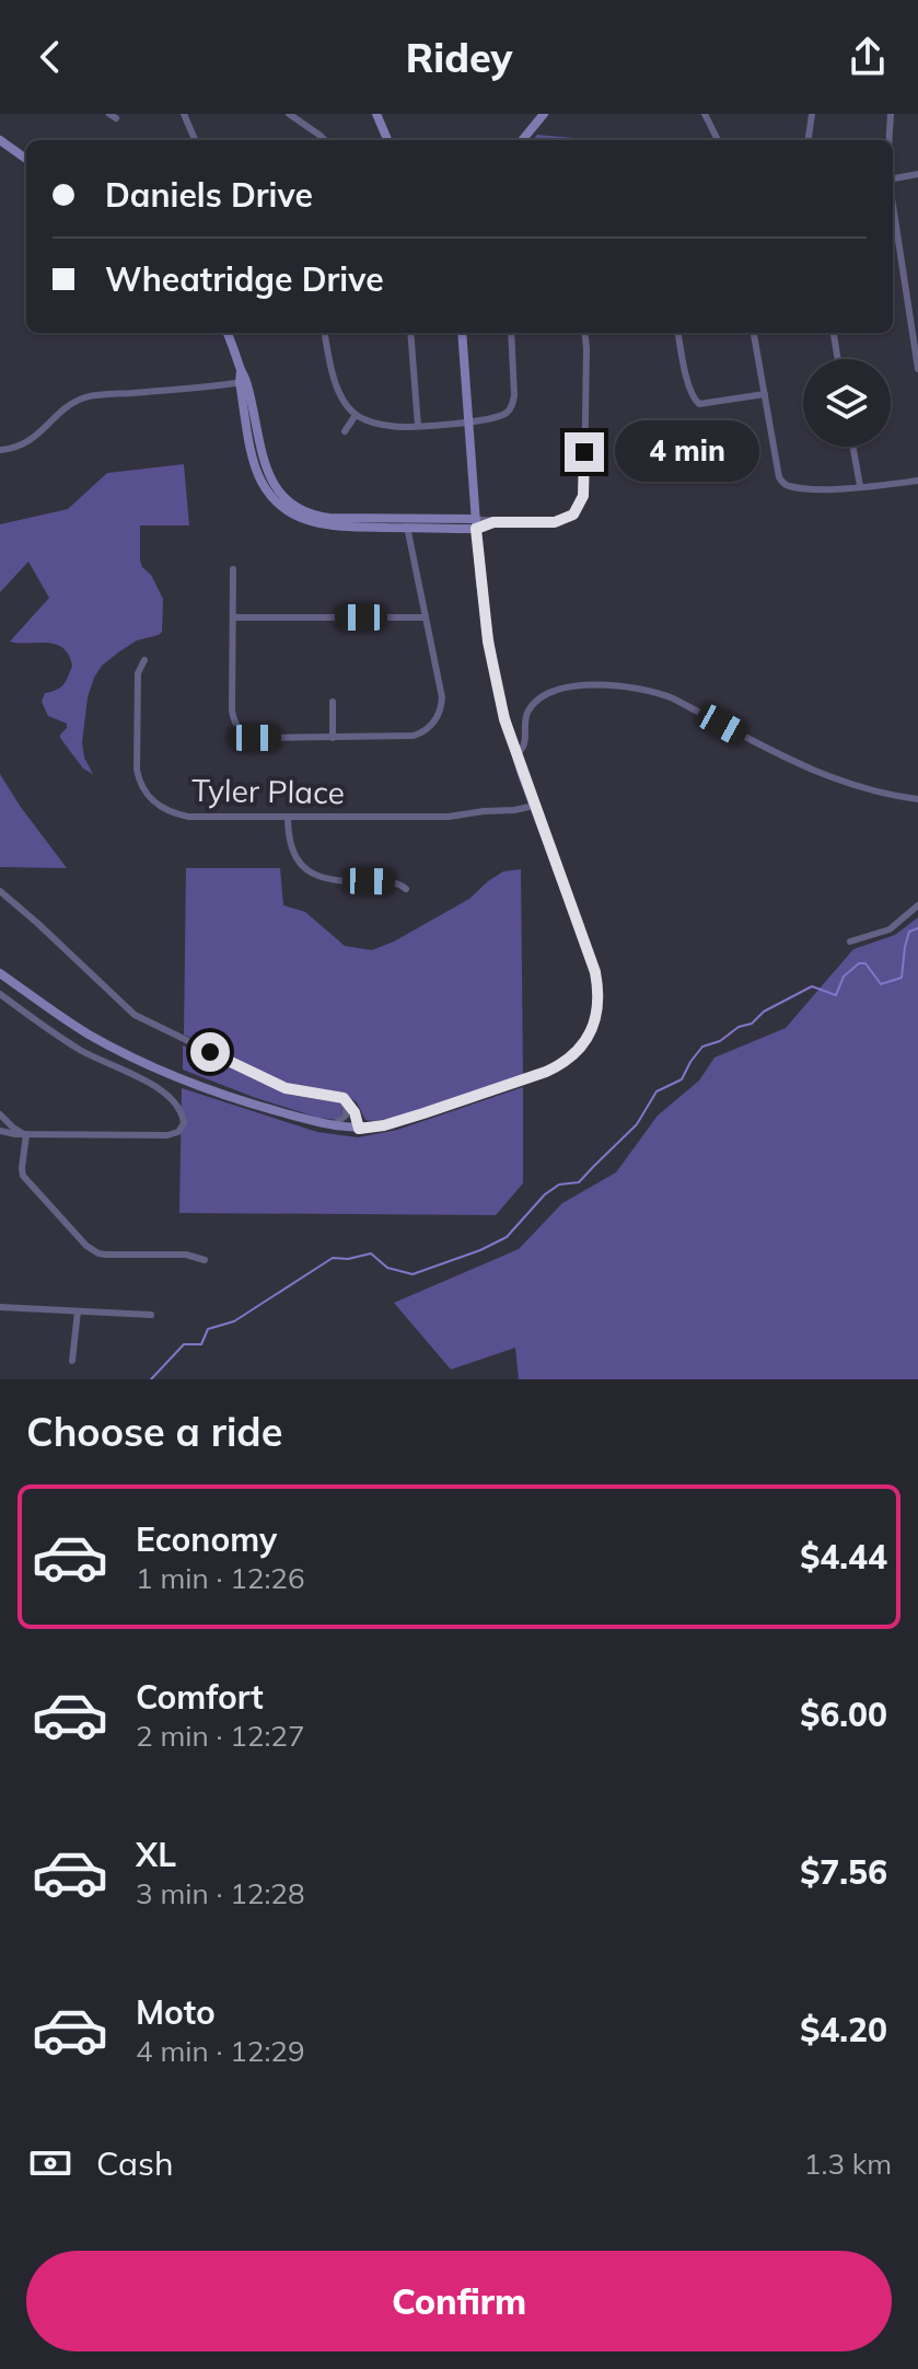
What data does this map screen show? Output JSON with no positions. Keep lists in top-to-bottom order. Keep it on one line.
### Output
{"streets":{"street":["Tyler Place"]},"page":{"header":"Ridey","banner":["Daniels Drive","Wheatridge Drive"],"bubble":"4 min","heading":"Choose a ride","list":[{"name":"Economy","note":"1 min · 12:26","value":"$4.44"},{"name":"Comfort","note":"2 min · 12:27","value":"$6.00"},{"name":"XL","note":"3 min · 12:28","value":"$7.56"},{"name":"Moto","note":"4 min · 12:29","value":"$4.20"}],"pay":["Cash","1.3 km"],"buttons":"Confirm"}}
